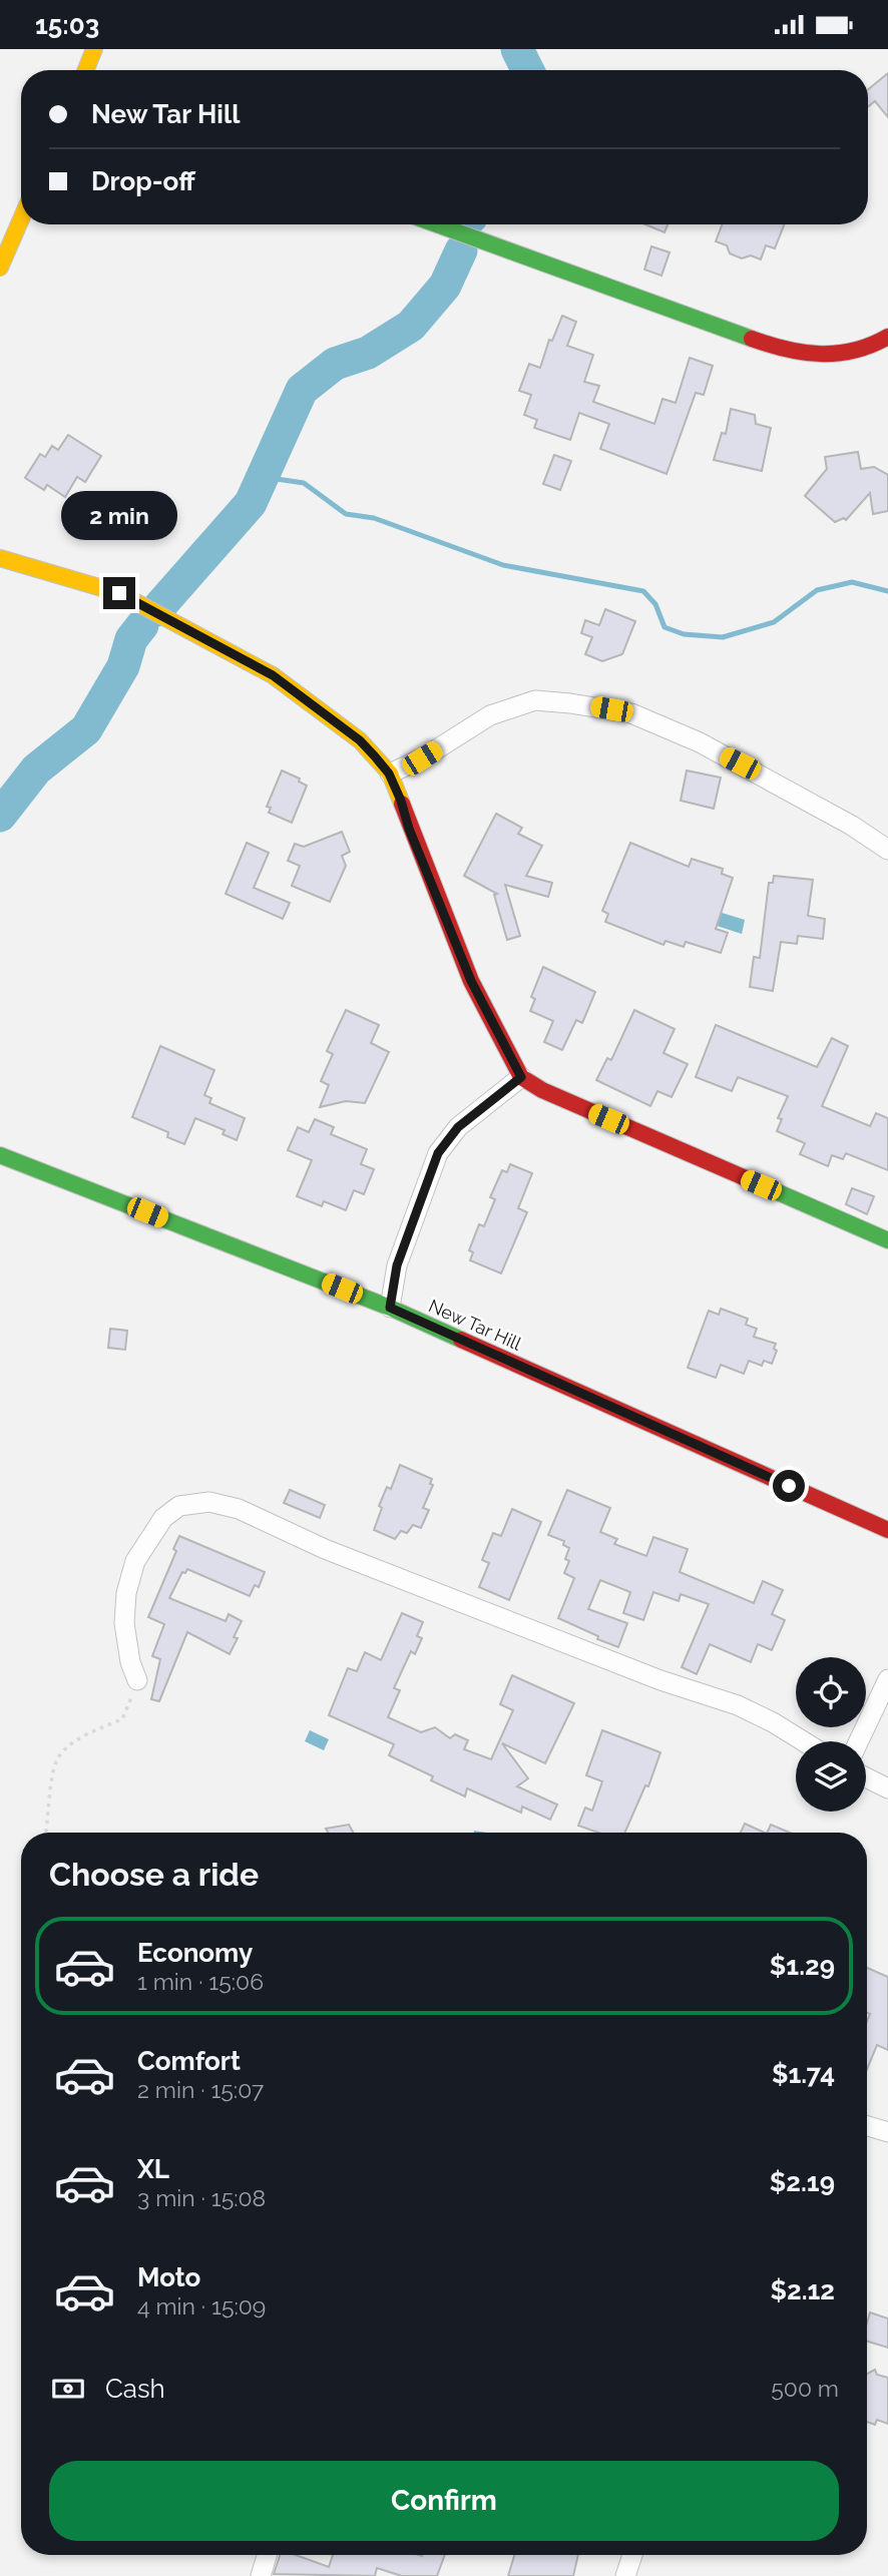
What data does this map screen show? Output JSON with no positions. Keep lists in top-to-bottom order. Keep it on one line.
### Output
{"streets":{"street":["New Tar Hill"]},"page":{"status":"15:03","banner":["New Tar Hill","Drop-off"],"bubble":"2 min","heading":"Choose a ride","list":[{"name":"Economy","note":"1 min · 15:06","value":"$1.29"},{"name":"Comfort","note":"2 min · 15:07","value":"$1.74"},{"name":"XL","note":"3 min · 15:08","value":"$2.19"},{"name":"Moto","note":"4 min · 15:09","value":"$2.12"}],"pay":["Cash","500 m"],"buttons":"Confirm"}}
